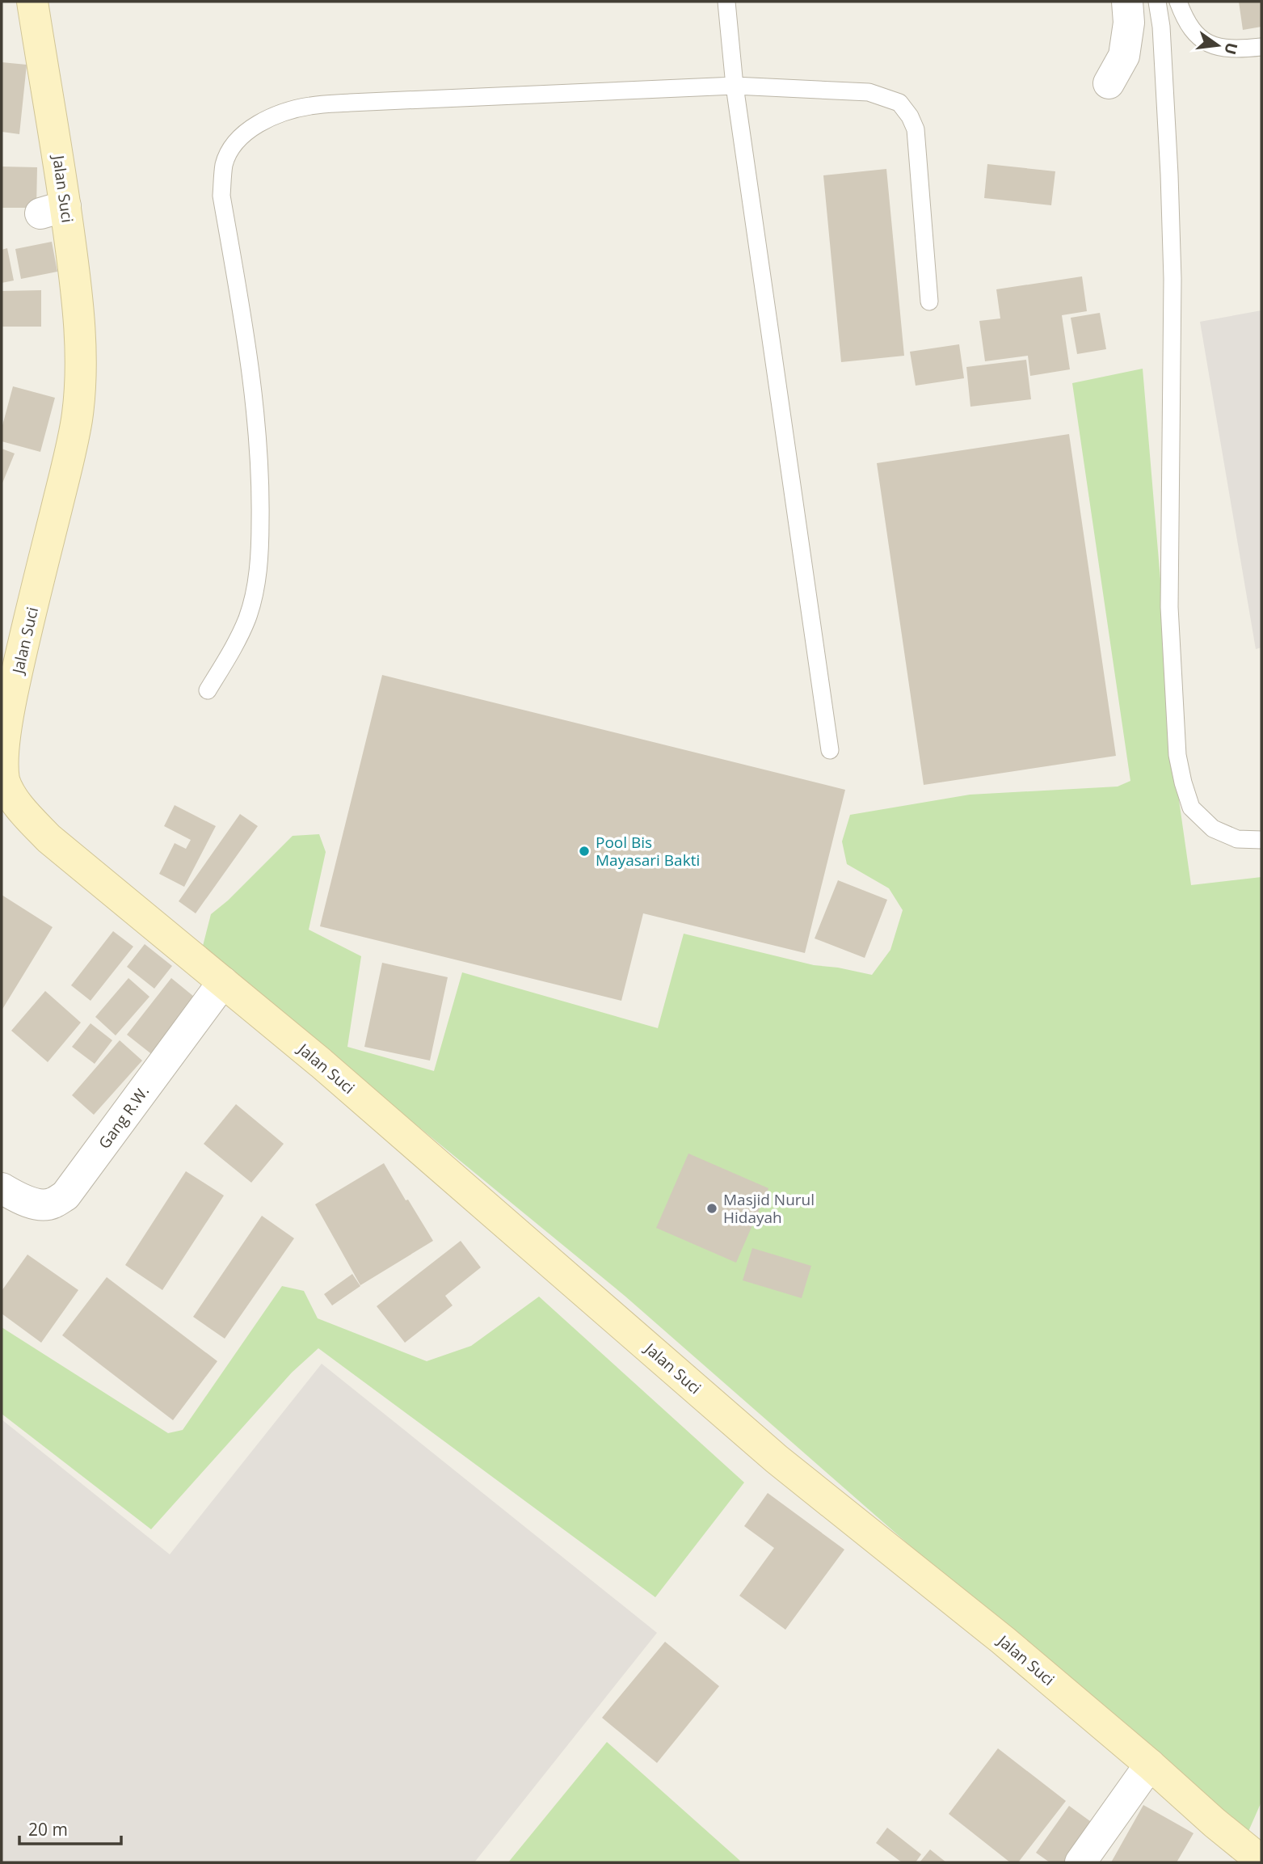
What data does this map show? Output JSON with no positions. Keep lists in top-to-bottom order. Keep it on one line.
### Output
{"streets":{"street":["Jalan Suci","Gang R.W."]},"crossings":[["Jalan Suci","Gang R.W."]],"places":["Pool Bis Mayasari Bakti","Masjid Nurul Hidayah"],"scale_bar":"20 m","north":"right"}
